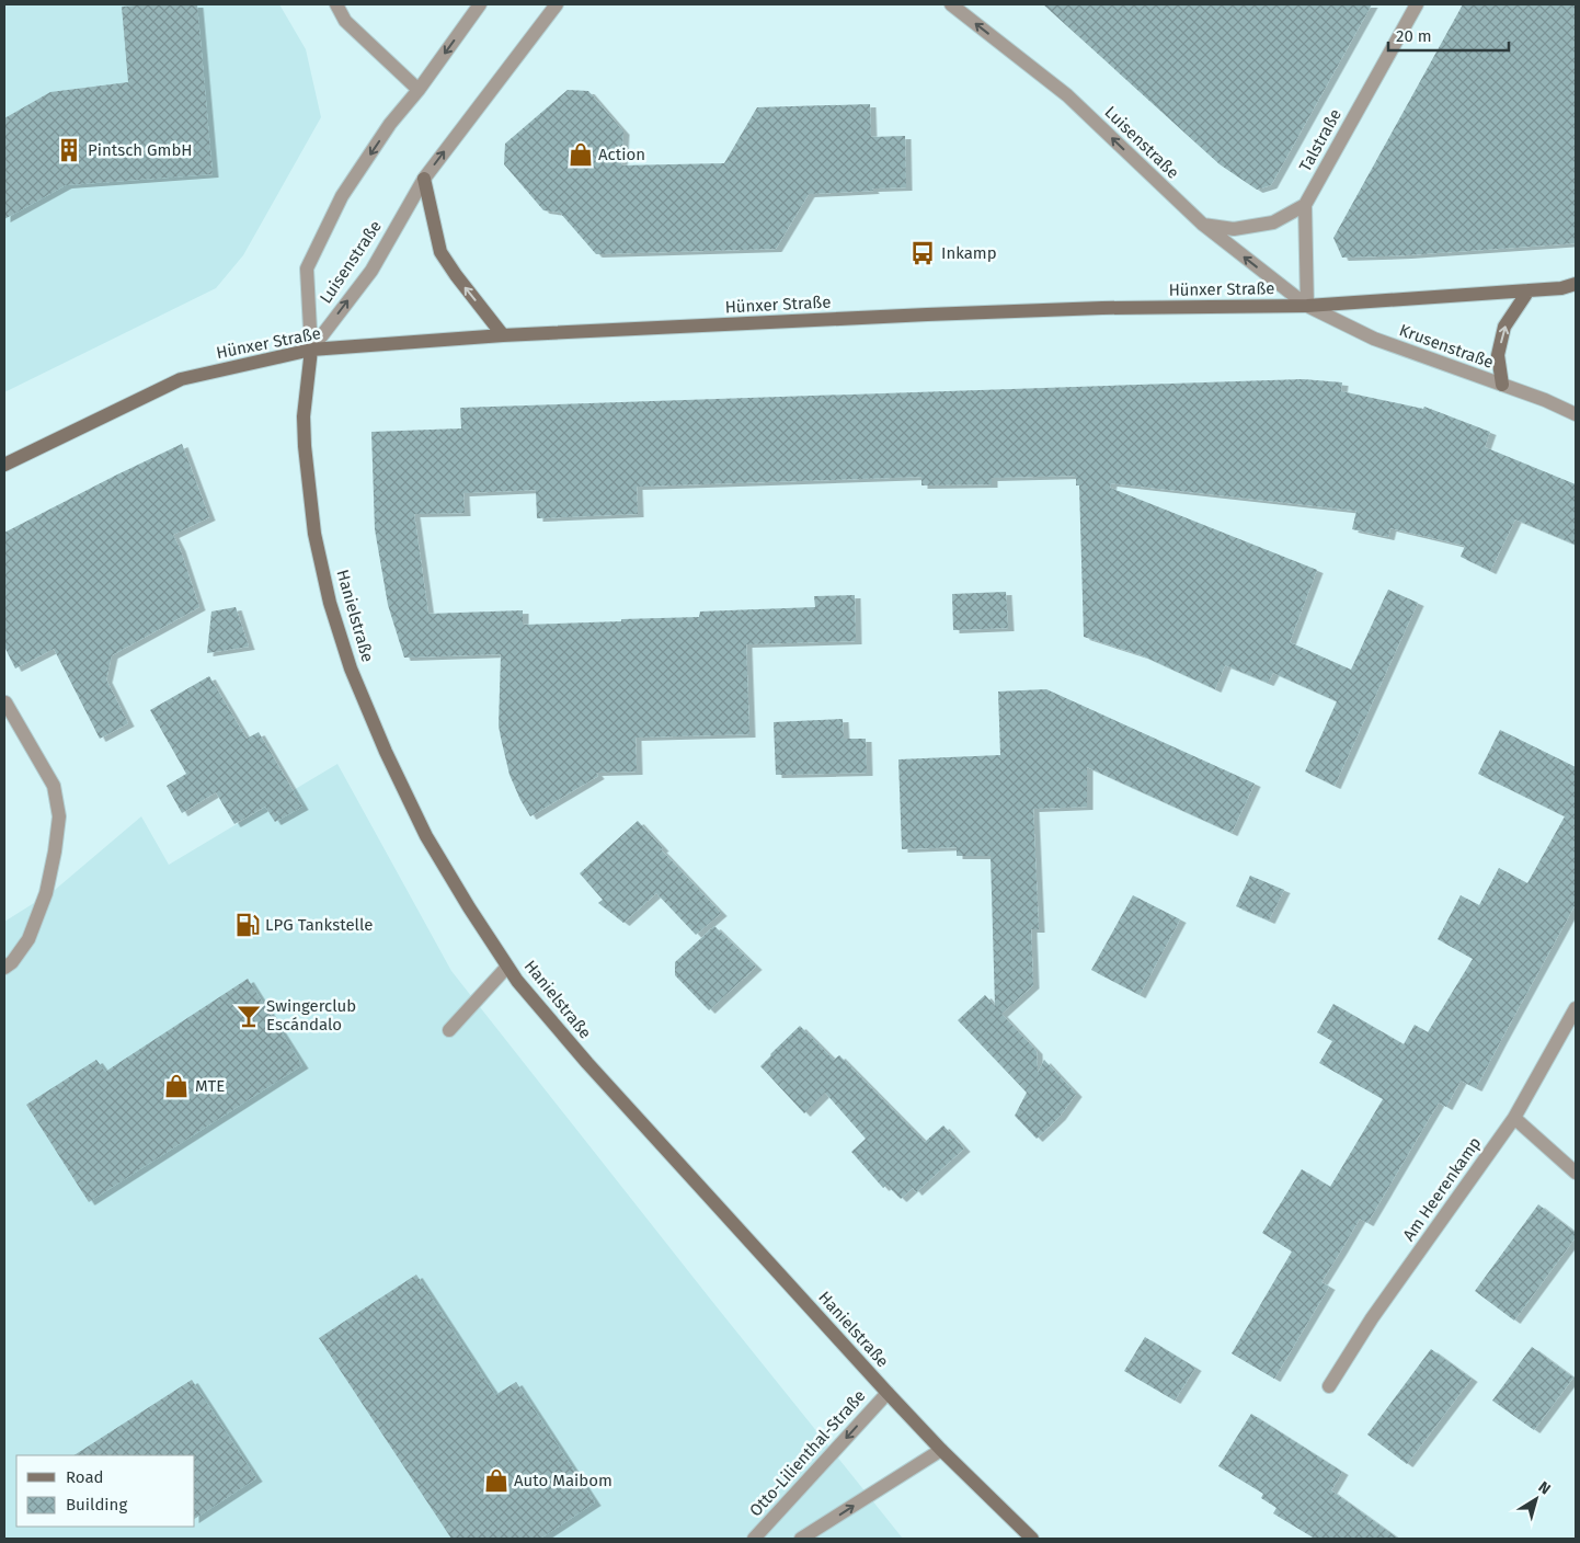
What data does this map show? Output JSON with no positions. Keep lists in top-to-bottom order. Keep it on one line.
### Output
{"streets":{"main road":["Hünxer Straße","Hanielstraße"],"street":["Talstraße","Luisenstraße","Krusenstraße","Am Heerenkamp","Otto-Lilienthal-Straße"]},"crossings":[["Luisenstraße","Hünxer Straße"],["Luisenstraße","Krusenstraße"],["Luisenstraße","Hanielstraße"],["Hünxer Straße","Krusenstraße"],["Hünxer Straße","Hanielstraße"],["Hanielstraße","Otto-Lilienthal-Straße"]],"places":{"building":["Pintsch GmbH"],"shop":["Action","MTE","Auto Maibom"],"bus stop":["Inkamp"],"fuel station":["LPG Tankstelle"],"bar":["Swingerclub Escándalo"]},"legend":["Road","Building"],"scale_bar":"20 m","north":"top right"}
